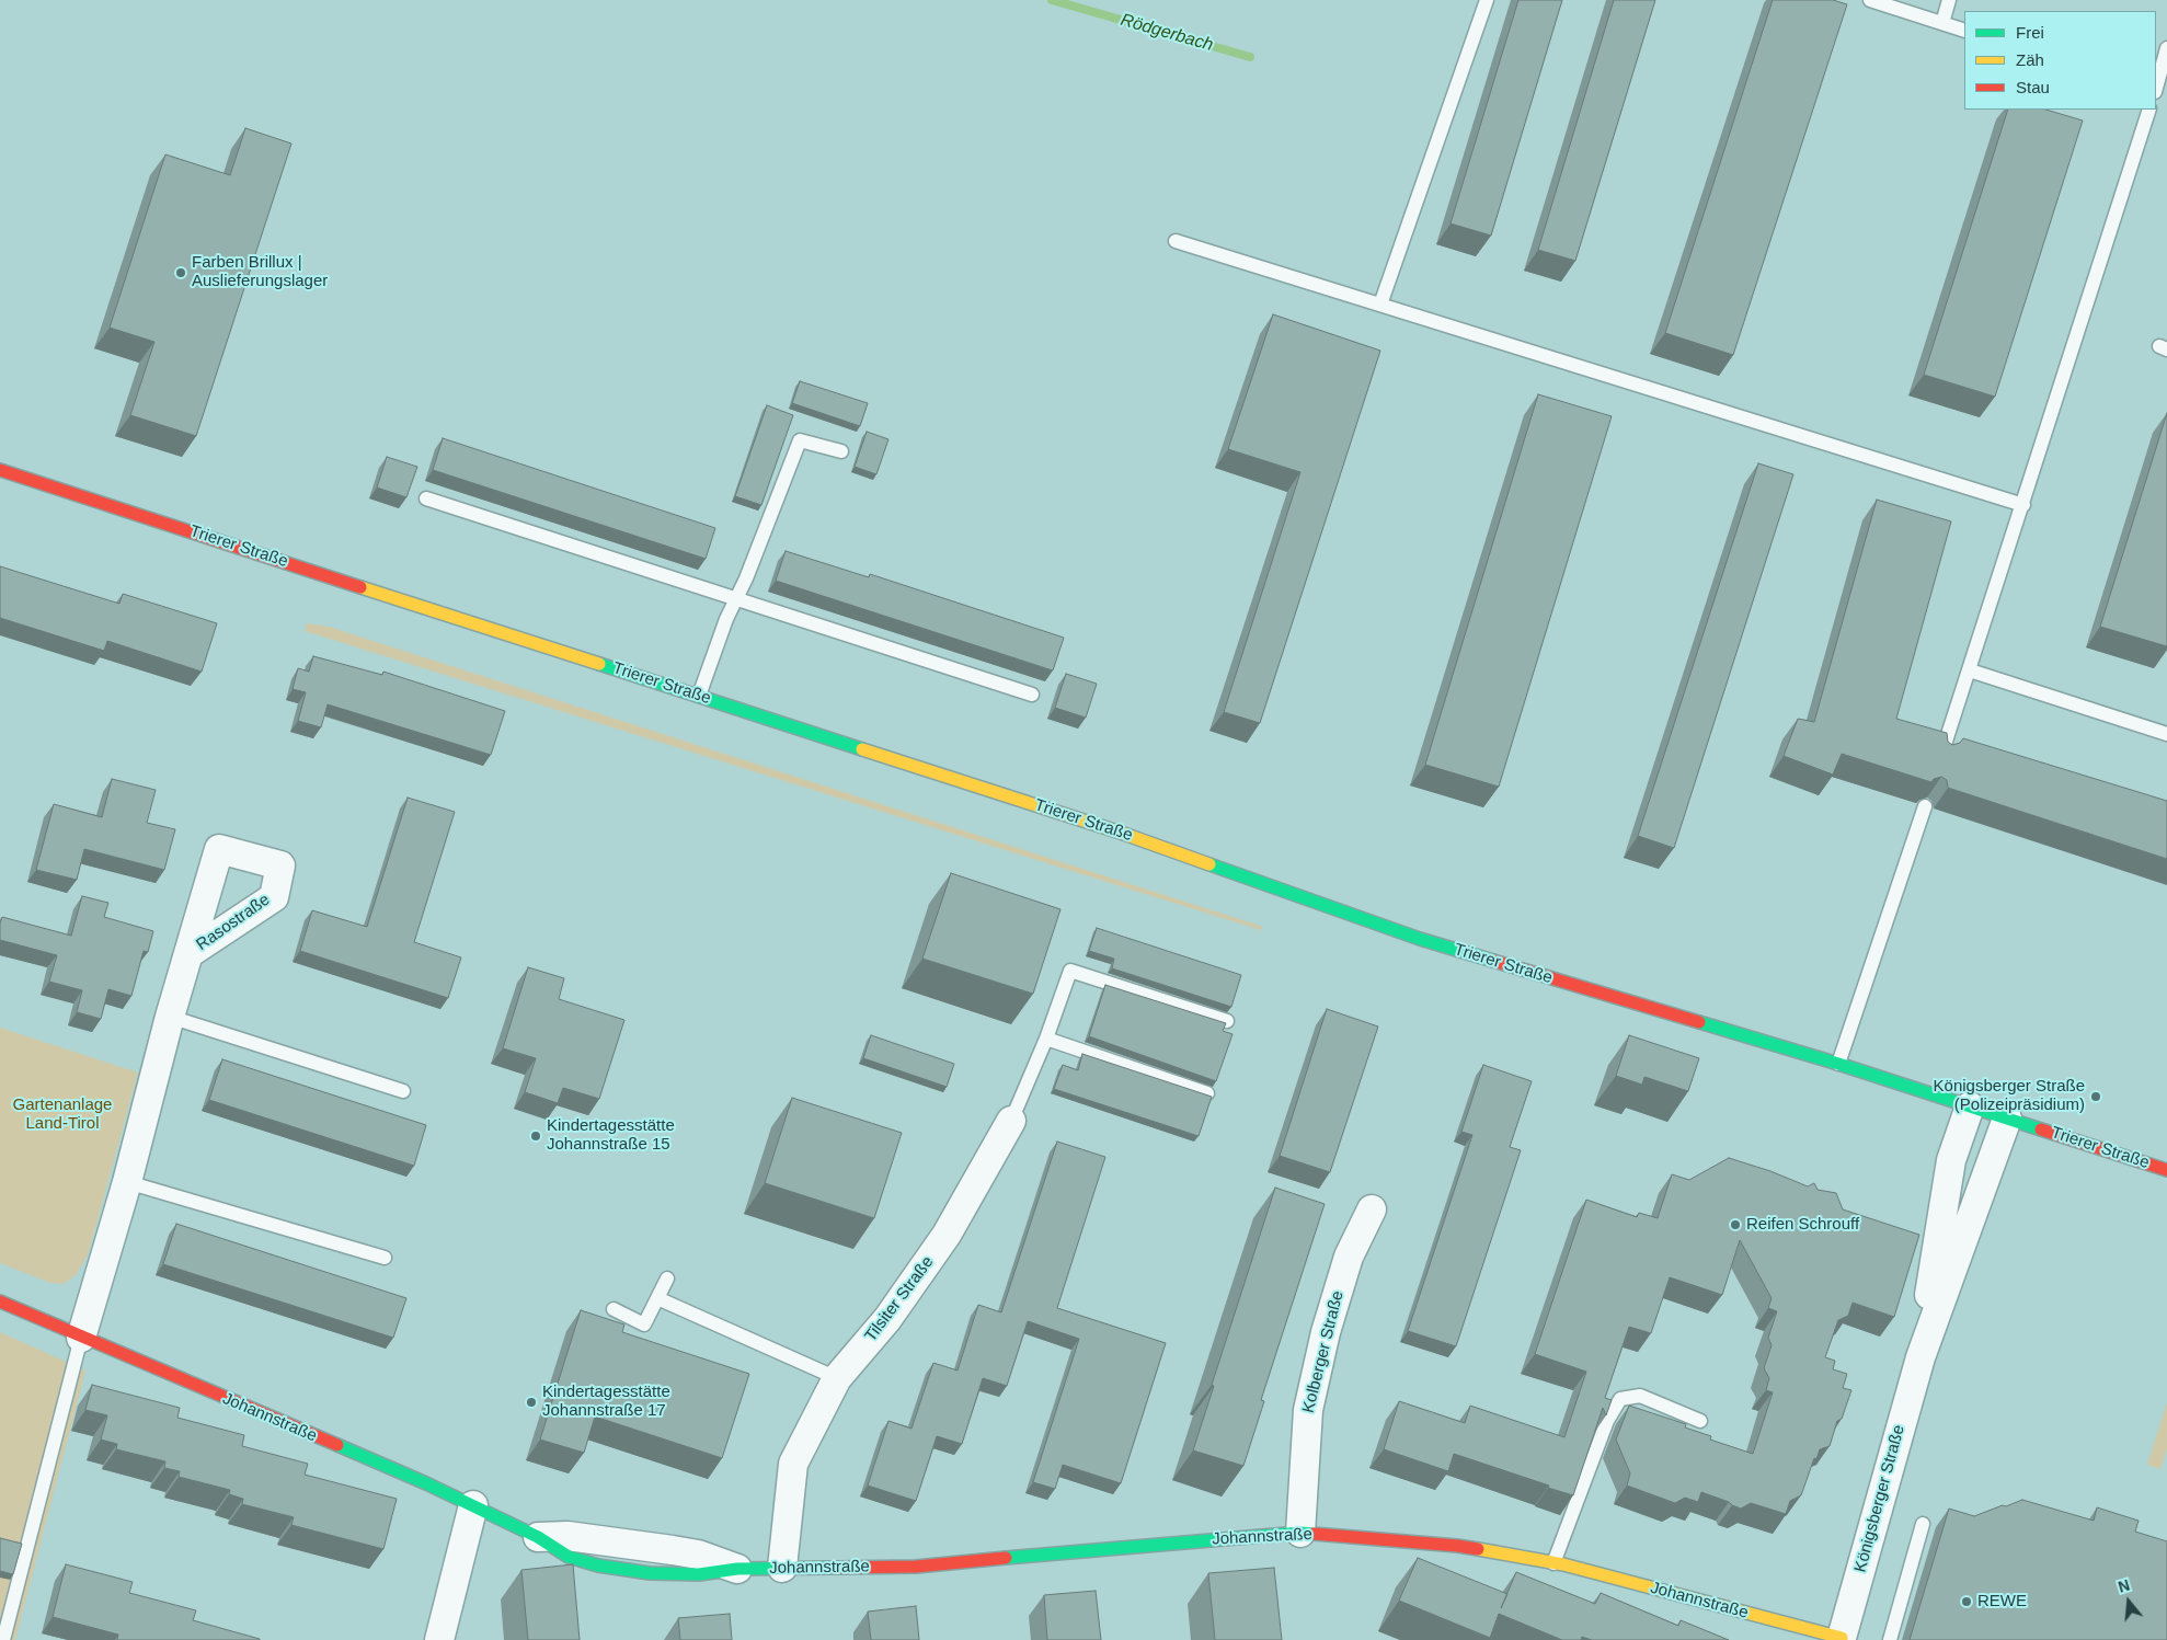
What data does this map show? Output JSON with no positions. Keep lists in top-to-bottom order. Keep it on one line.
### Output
{"streets":{"main road":["Trierer Straße","Johannstraße"],"street":["Rasostraße","Tilsiter Straße","Kolberger Straße","Königsberger Straße"]},"crossings":[["Trierer Straße","Königsberger Straße"],["Rasostraße","Johannstraße"],["Tilsiter Straße","Johannstraße"],["Kolberger Straße","Johannstraße"],["Johannstraße","Königsberger Straße"]],"water":["Rödgerbach"],"parks":["Gartenanlage Land-Tirol"],"places":["Farben Brillux | Auslieferungslager","Königsberger Straße (Polizeipräsidium)","Kindertagesstätte Johannstraße 15","Reifen Schrouff","Kindertagesstätte Johannstraße 17","REWE"],"legend":["Frei","Zäh","Stau"],"north":"top"}
